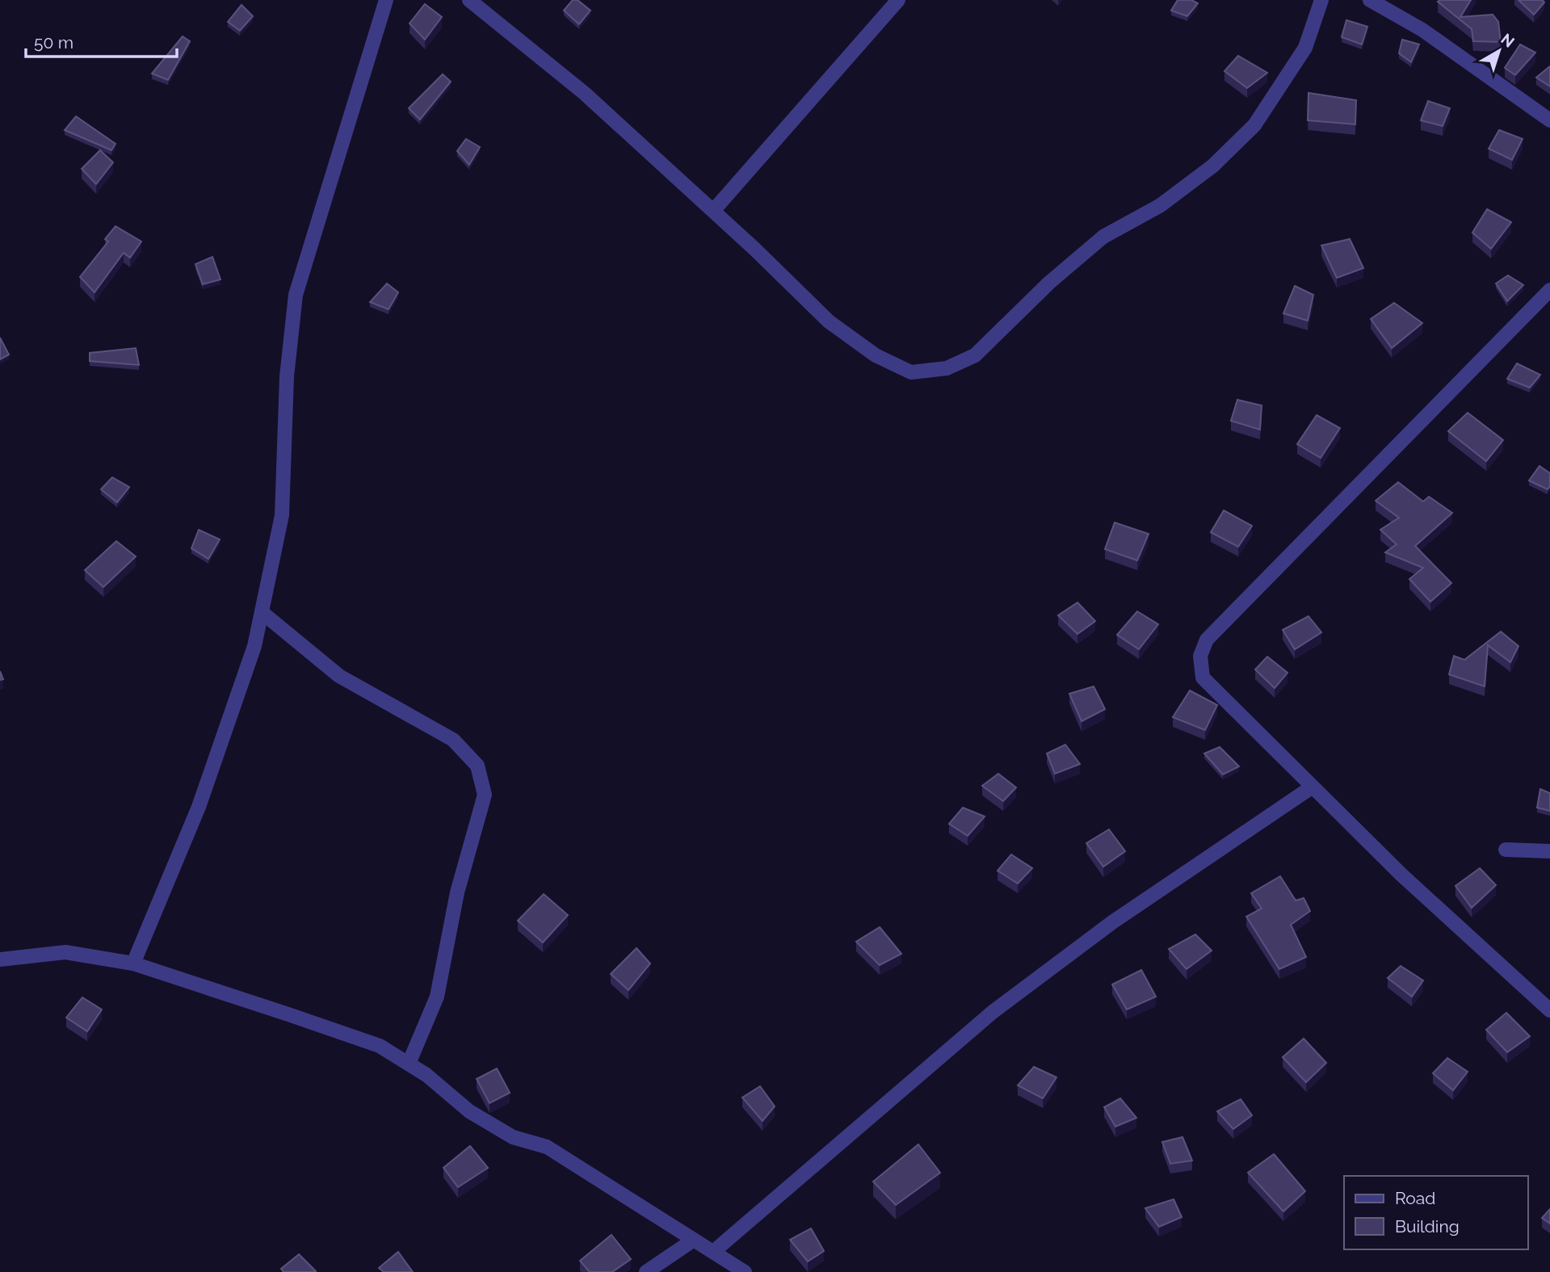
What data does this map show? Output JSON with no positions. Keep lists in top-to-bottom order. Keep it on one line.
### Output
{"legend":["Road","Building"],"scale_bar":"50 m","north":"top right"}
